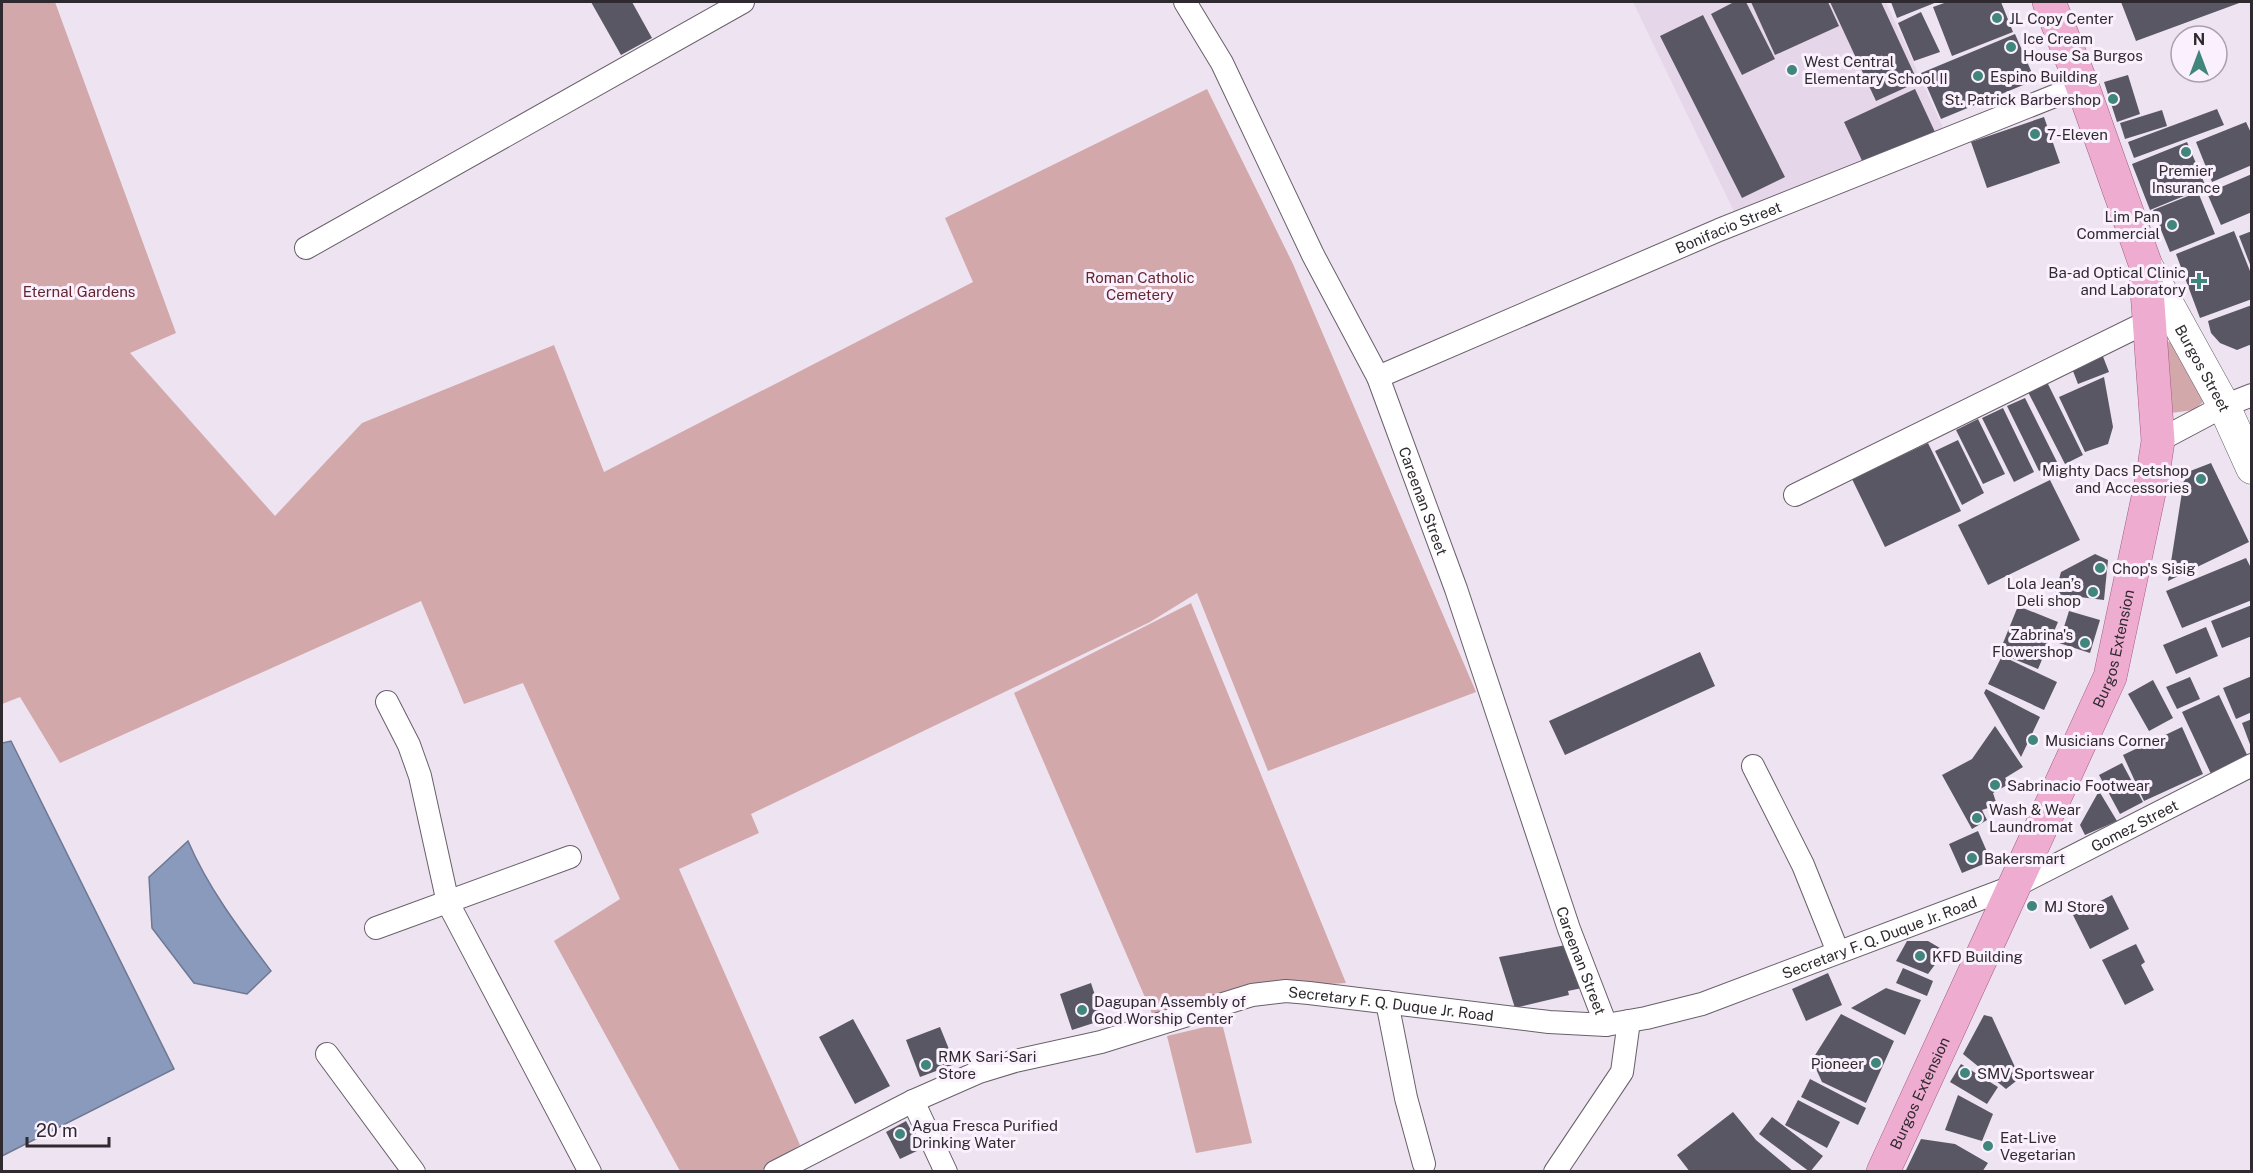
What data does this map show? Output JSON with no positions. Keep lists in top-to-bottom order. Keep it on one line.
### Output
{"streets":{"main road":["Burgos Street","Burgos Extension"],"street":["Bonifacio Street","Careenan Street","Gomez Street","Secretary F. Q. Duque Jr. Road"]},"crossings":[["Bonifacio Street","Burgos Street"],["Bonifacio Street","Careenan Street"],["Burgos Street","Burgos Extension"],["Careenan Street","Secretary F. Q. Duque Jr. Road"],["Burgos Extension","Gomez Street"],["Burgos Extension","Secretary F. Q. Duque Jr. Road"],["Gomez Street","Secretary F. Q. Duque Jr. Road"]],"parks":["Roman Catholic Cemetery","Eternal Gardens"],"places":{"other":["JL Copy Center","Ice Cream House Sa Burgos","West Central Elementary School II","Espino Building","St. Patrick Barbershop","7-Eleven","Premier Insurance","Lim Pan Commercial","Mighty Dacs Petshop and Accessories","Chop's Sisig","Lola Jean’s Deli shop","Zabrina's Flowershop","Musicians Corner","Sabrinacio Footwear","Wash & Wear Laundromat","Bakersmart","MJ Store","KFD Building","Dagupan Assembly of God Worship Center","Pioneer","RMK Sari-Sari Store","SMV Sportswear","Agua Fresca Purified Drinking Water","Eat-Live Vegetarian"],"health":["Ba-ad Optical Clinic and Laboratory"]},"scale_bar":"20 m","north":"top"}
